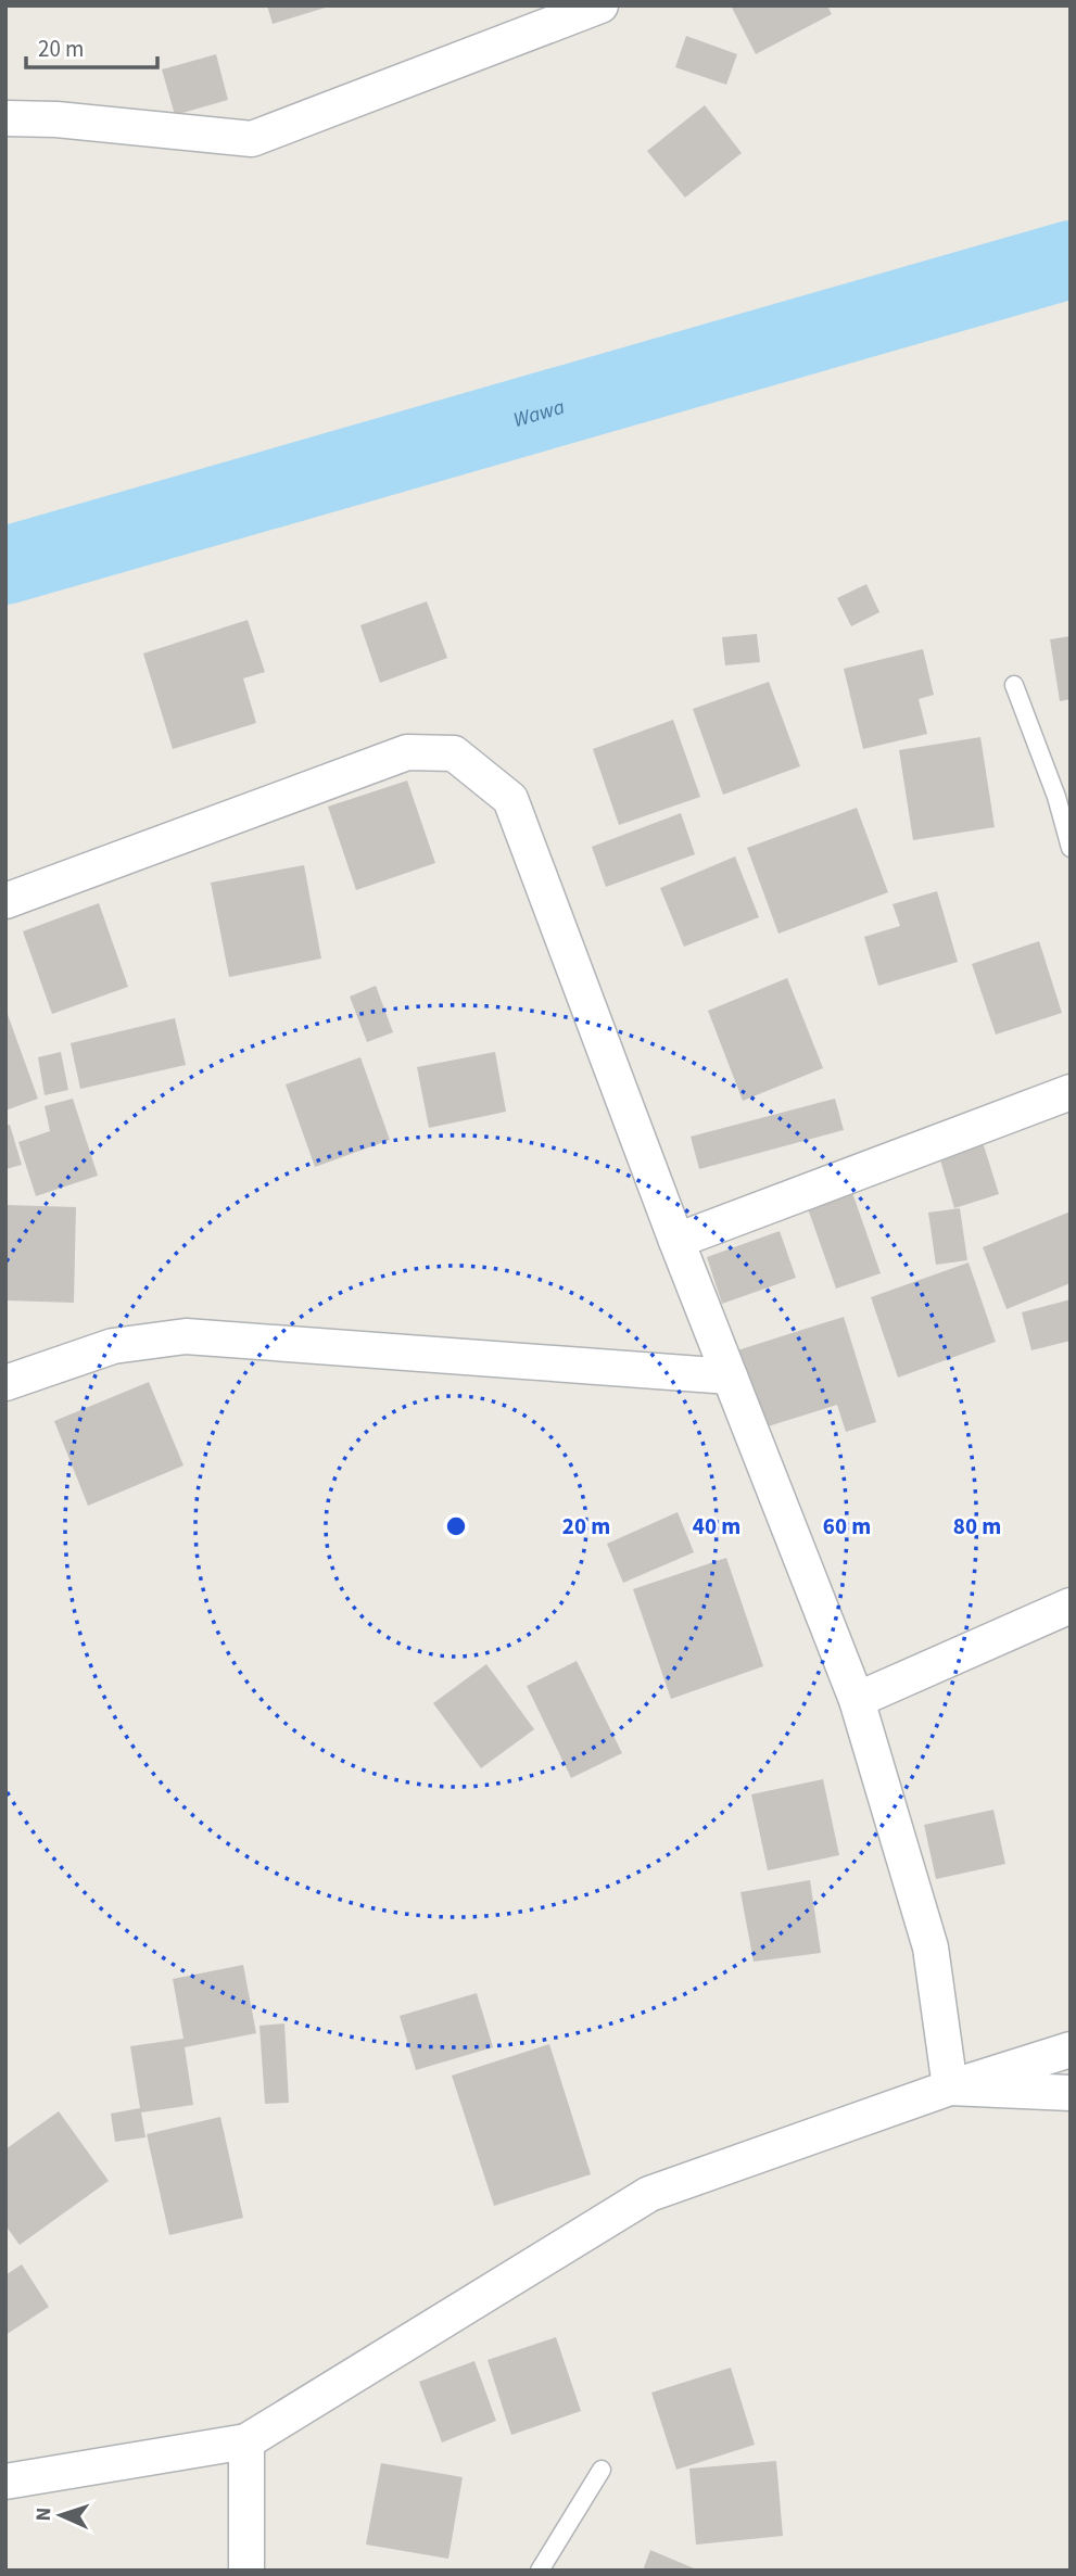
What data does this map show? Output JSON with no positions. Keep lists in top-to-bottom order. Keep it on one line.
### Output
{"water":["Wawa"],"scale_bar":"20 m","north":"left","rings":["20 m","40 m","60 m","80 m"]}
